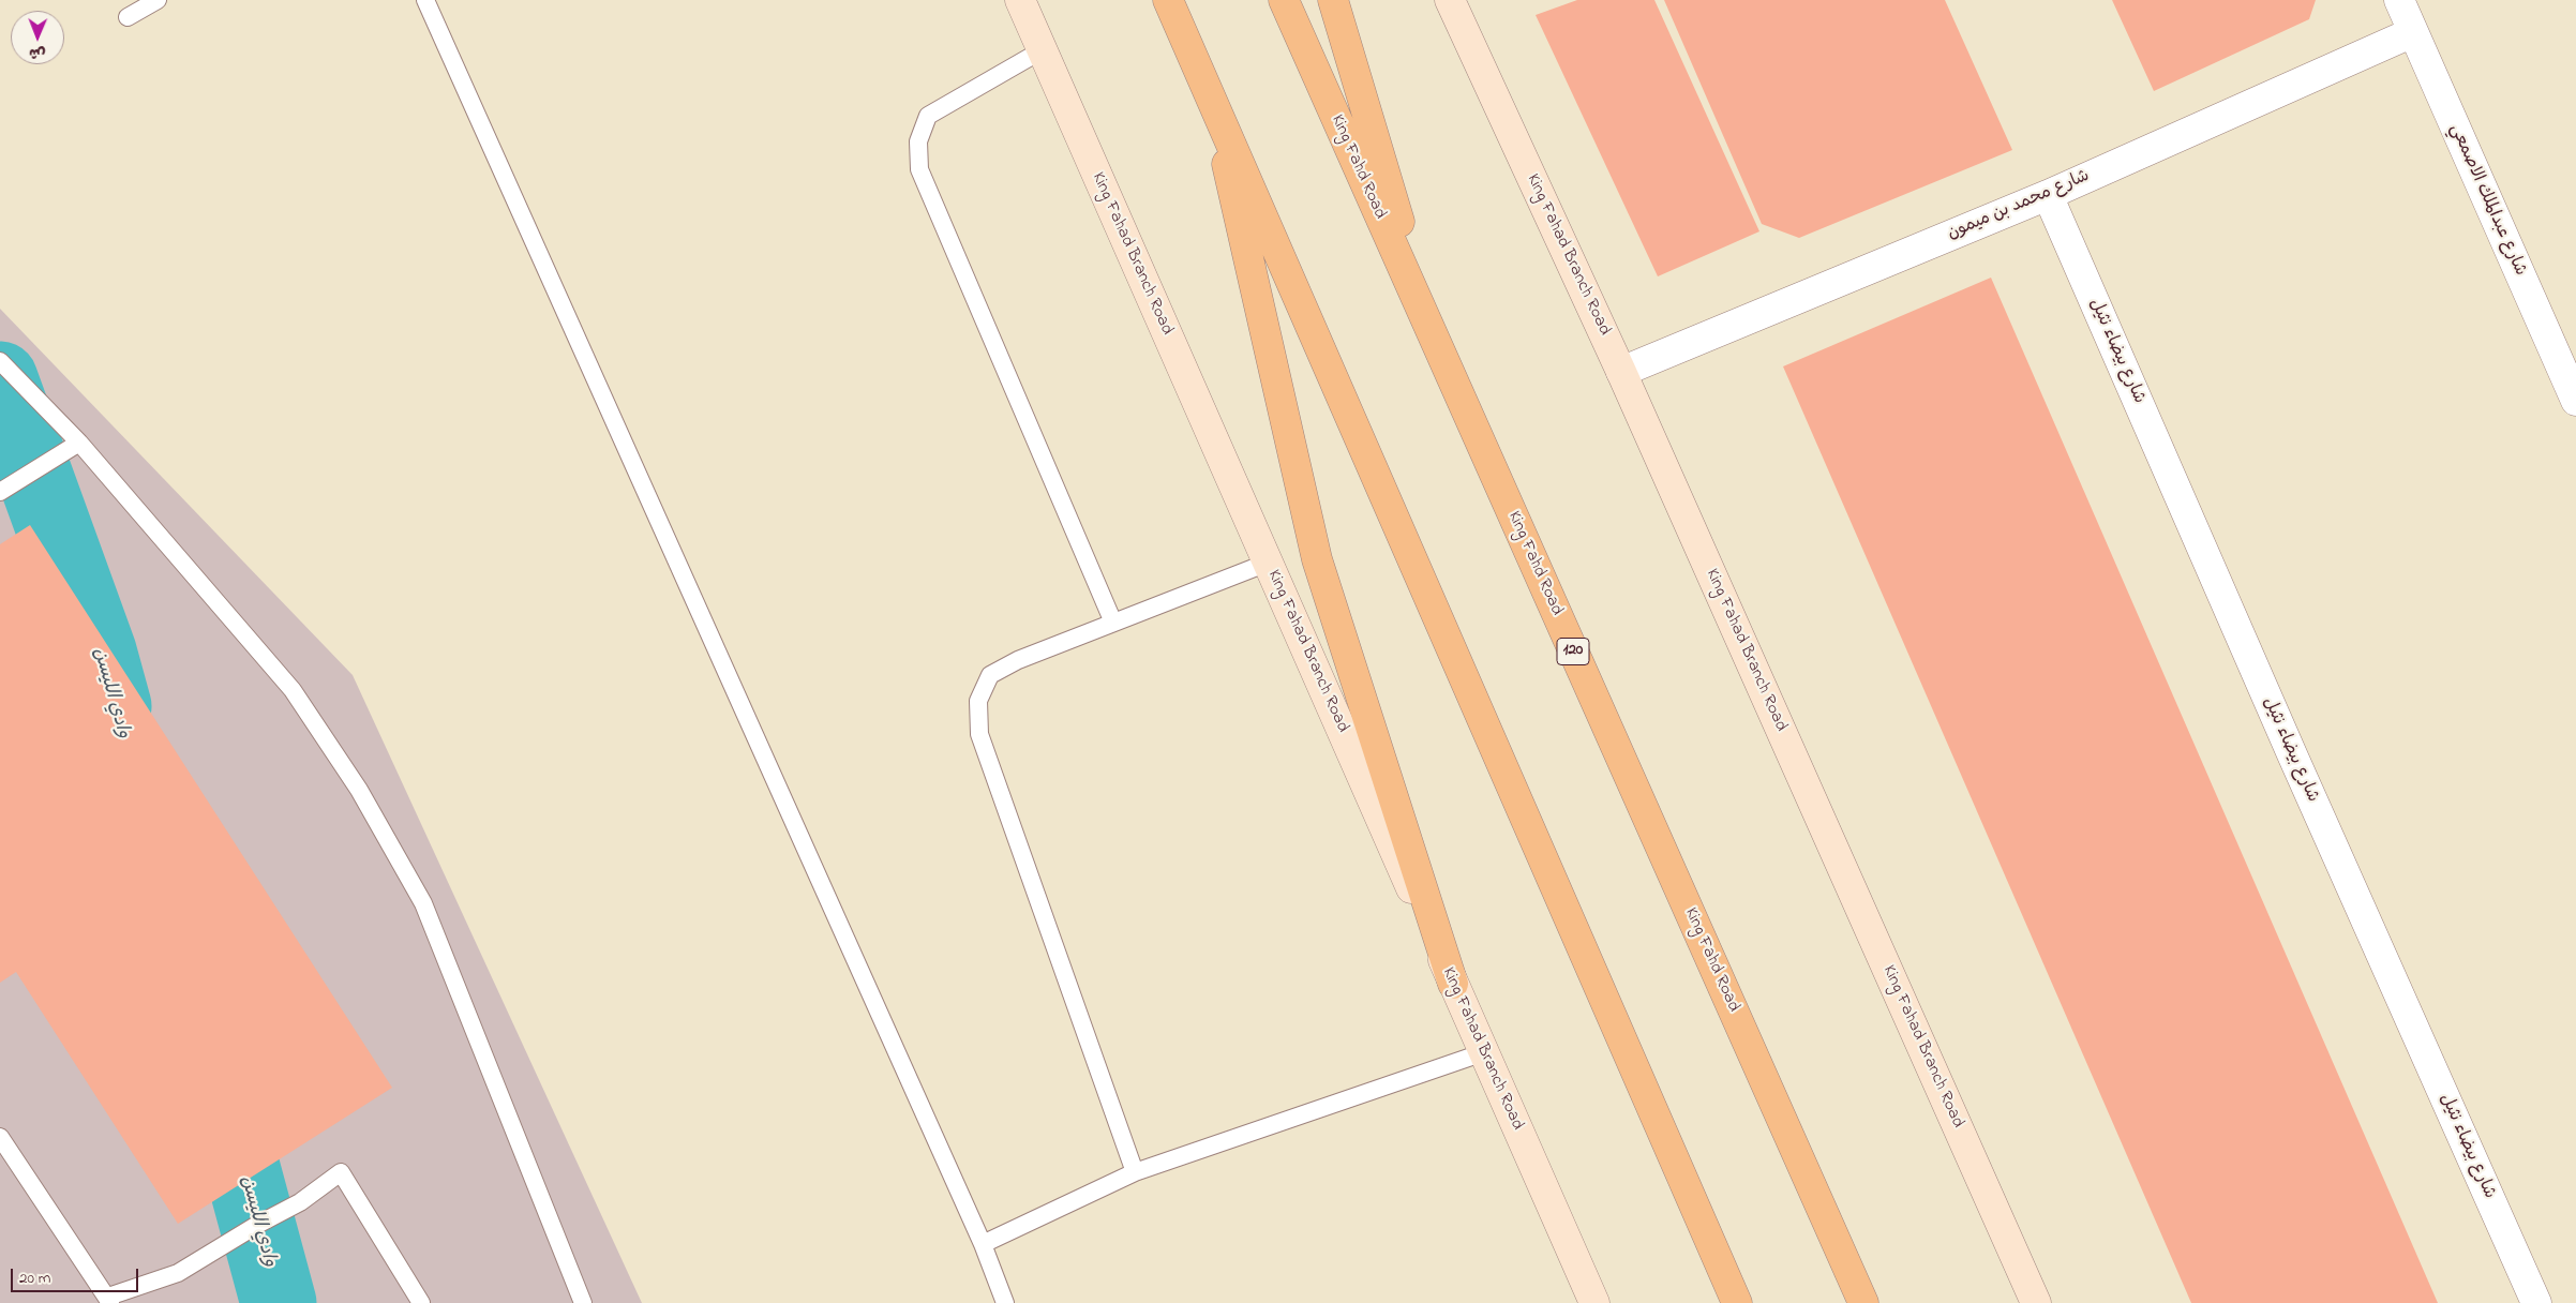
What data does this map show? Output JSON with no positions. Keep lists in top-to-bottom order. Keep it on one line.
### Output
{"streets":{"highway":["King Fahd Road","120"],"street":["شارع عبدالملك الاصمعي","شارع محمد بن ميمون","King Fahad Branch Road","شارع بيضاء نثيل"]},"crossings":[["شارع عبدالملك الاصمعي","شارع محمد بن ميمون"],["شارع محمد بن ميمون","King Fahad Branch Road"],["شارع محمد بن ميمون","شارع بيضاء نثيل"]],"water":["وادي الليسن"],"scale_bar":"20 m","north":"bottom"}
